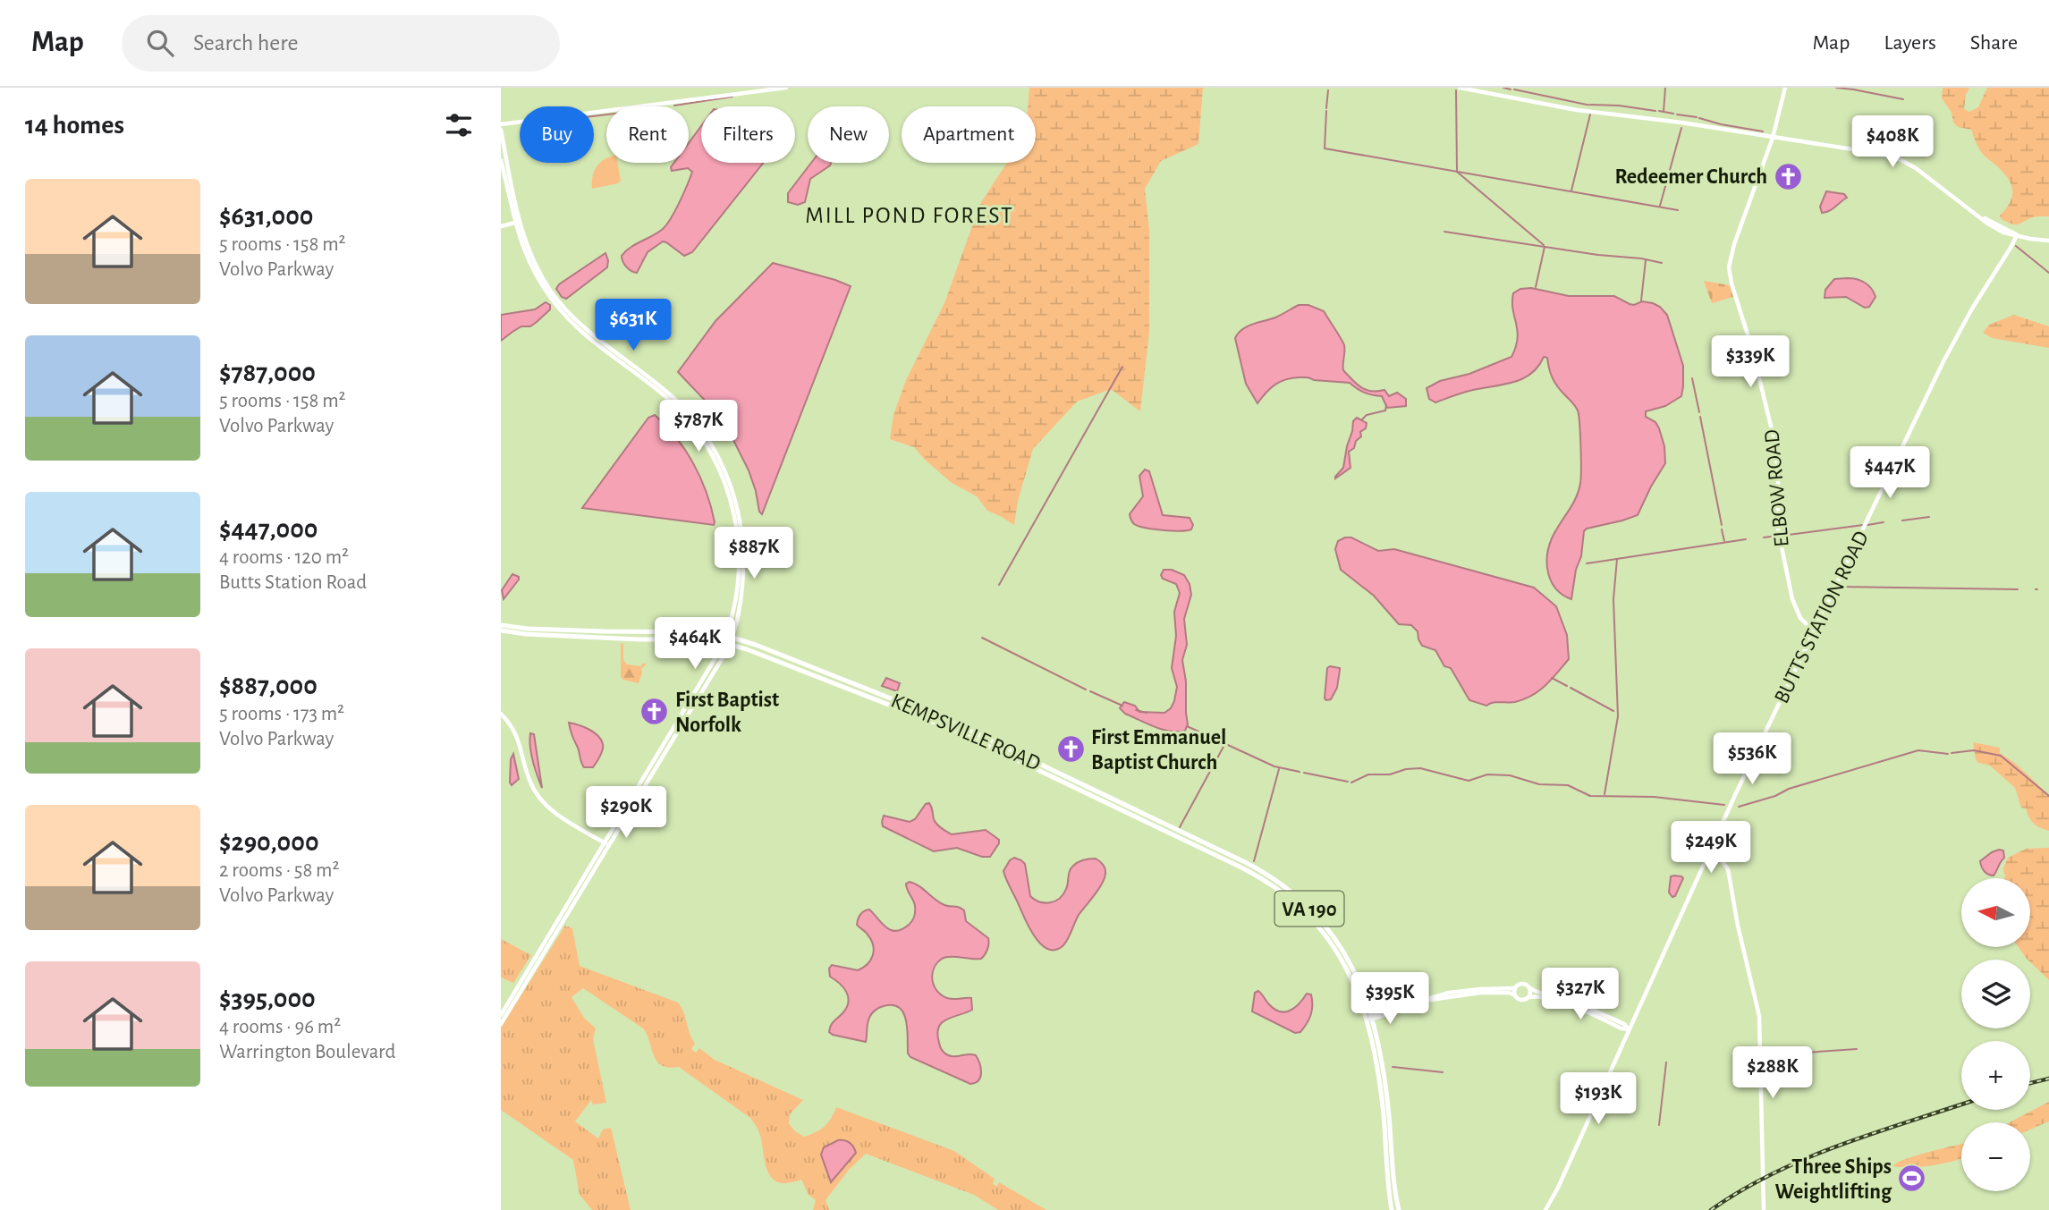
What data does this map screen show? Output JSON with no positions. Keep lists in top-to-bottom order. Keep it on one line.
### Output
{"streets":{"main road":["ELBOW ROAD","BUTTS STATION ROAD","KEMPSVILLE ROAD","VA 190"]},"crossings":[["ELBOW ROAD","BUTTS STATION ROAD"]],"districts":["MILL POND FOREST"],"places":{"church":["Redeemer Church","First Baptist Norfolk","First Emmanuel Baptist Church"],"sports":["Three Ships Weightlifting"]},"north":"left","page":{"header":"Map","search":"Search here","nav":["Map","Layers","Share"],"heading":"14 homes","chip":["Buy","Rent","Filters","New","Apartment"],"price":["$408K","$631K","$339K","$787K","$447K","$887K","$464K","$536K","$290K","$249K","$327K","$395K","$288K","$193K"],"list":[{"name":"$631,000","note":"5 rooms · 158 m² · Volvo Parkway"},{"name":"$787,000","note":"5 rooms · 158 m² · Volvo Parkway"},{"name":"$447,000","note":"4 rooms · 120 m² · Butts Station Road"},{"name":"$887,000","note":"5 rooms · 173 m² · Volvo Parkway"},{"name":"$290,000","note":"2 rooms · 58 m² · Volvo Parkway"},{"name":"$395,000","note":"4 rooms · 96 m² · Warrington Boulevard"}],"map_buttons":["+","−"]}}
